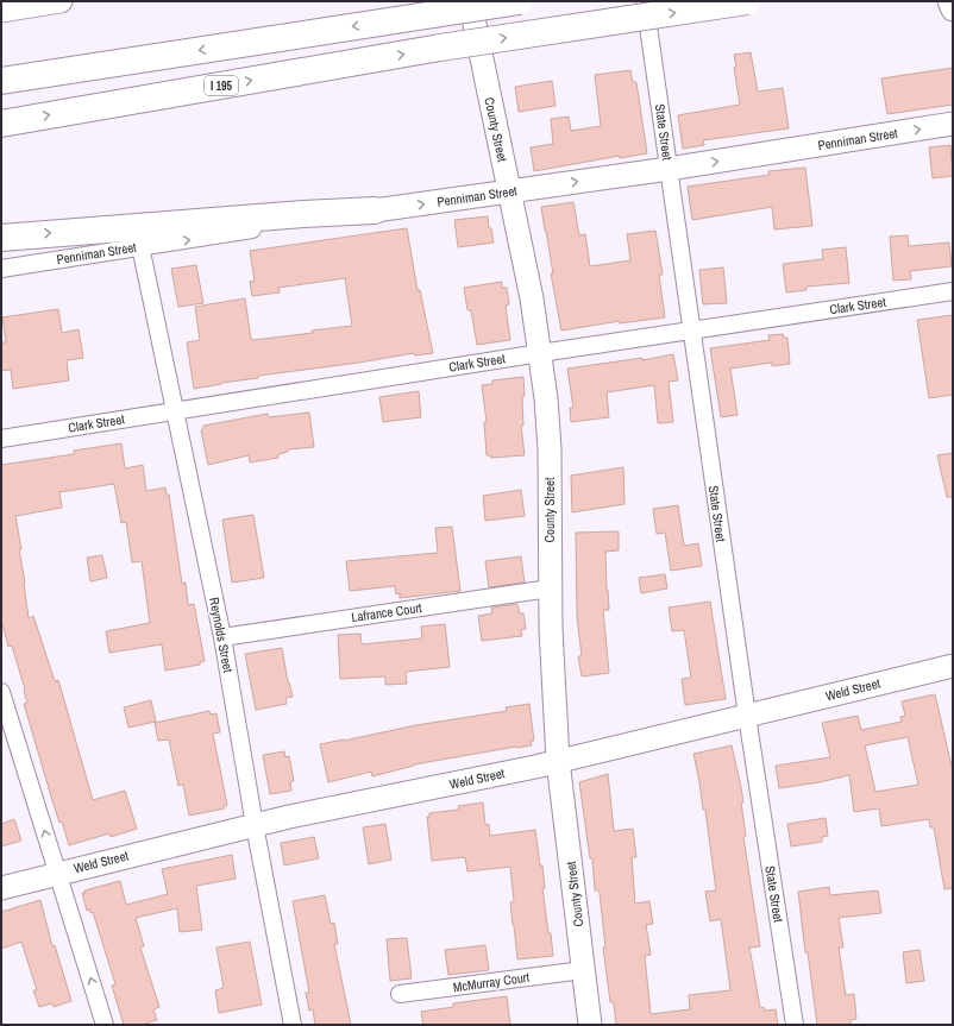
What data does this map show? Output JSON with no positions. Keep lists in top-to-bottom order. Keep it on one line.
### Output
{"streets":{"highway":["I 195"],"main road":["County Street","Penniman Street","Weld Street"],"street":["State Street","Clark Street","Lafrance Court","Reynolds Street","McMurray Court"]},"crossings":[["County Street","Penniman Street"],["County Street","Clark Street"],["County Street","Lafrance Court"],["County Street","Weld Street"],["County Street","McMurray Court"],["State Street","Penniman Street"],["State Street","Clark Street"],["State Street","Weld Street"],["Penniman Street","Reynolds Street"],["Clark Street","Reynolds Street"],["Lafrance Court","Reynolds Street"],["Reynolds Street","Weld Street"]],"one_way":["Penniman Street"]}
